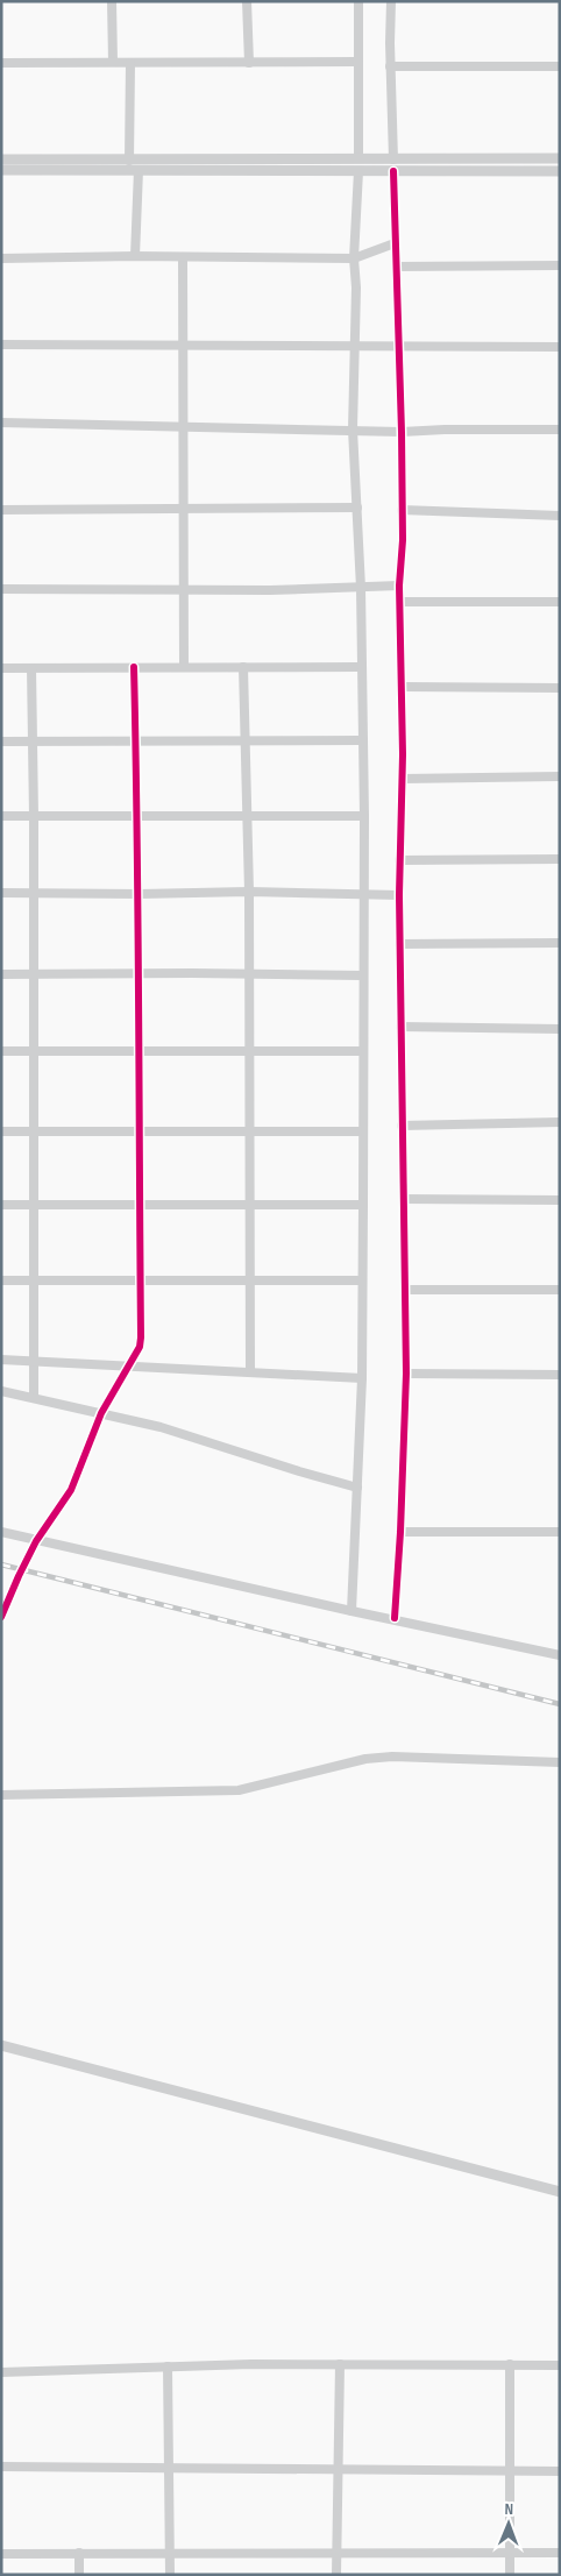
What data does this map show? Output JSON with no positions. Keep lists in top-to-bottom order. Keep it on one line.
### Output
{"north":"top"}
